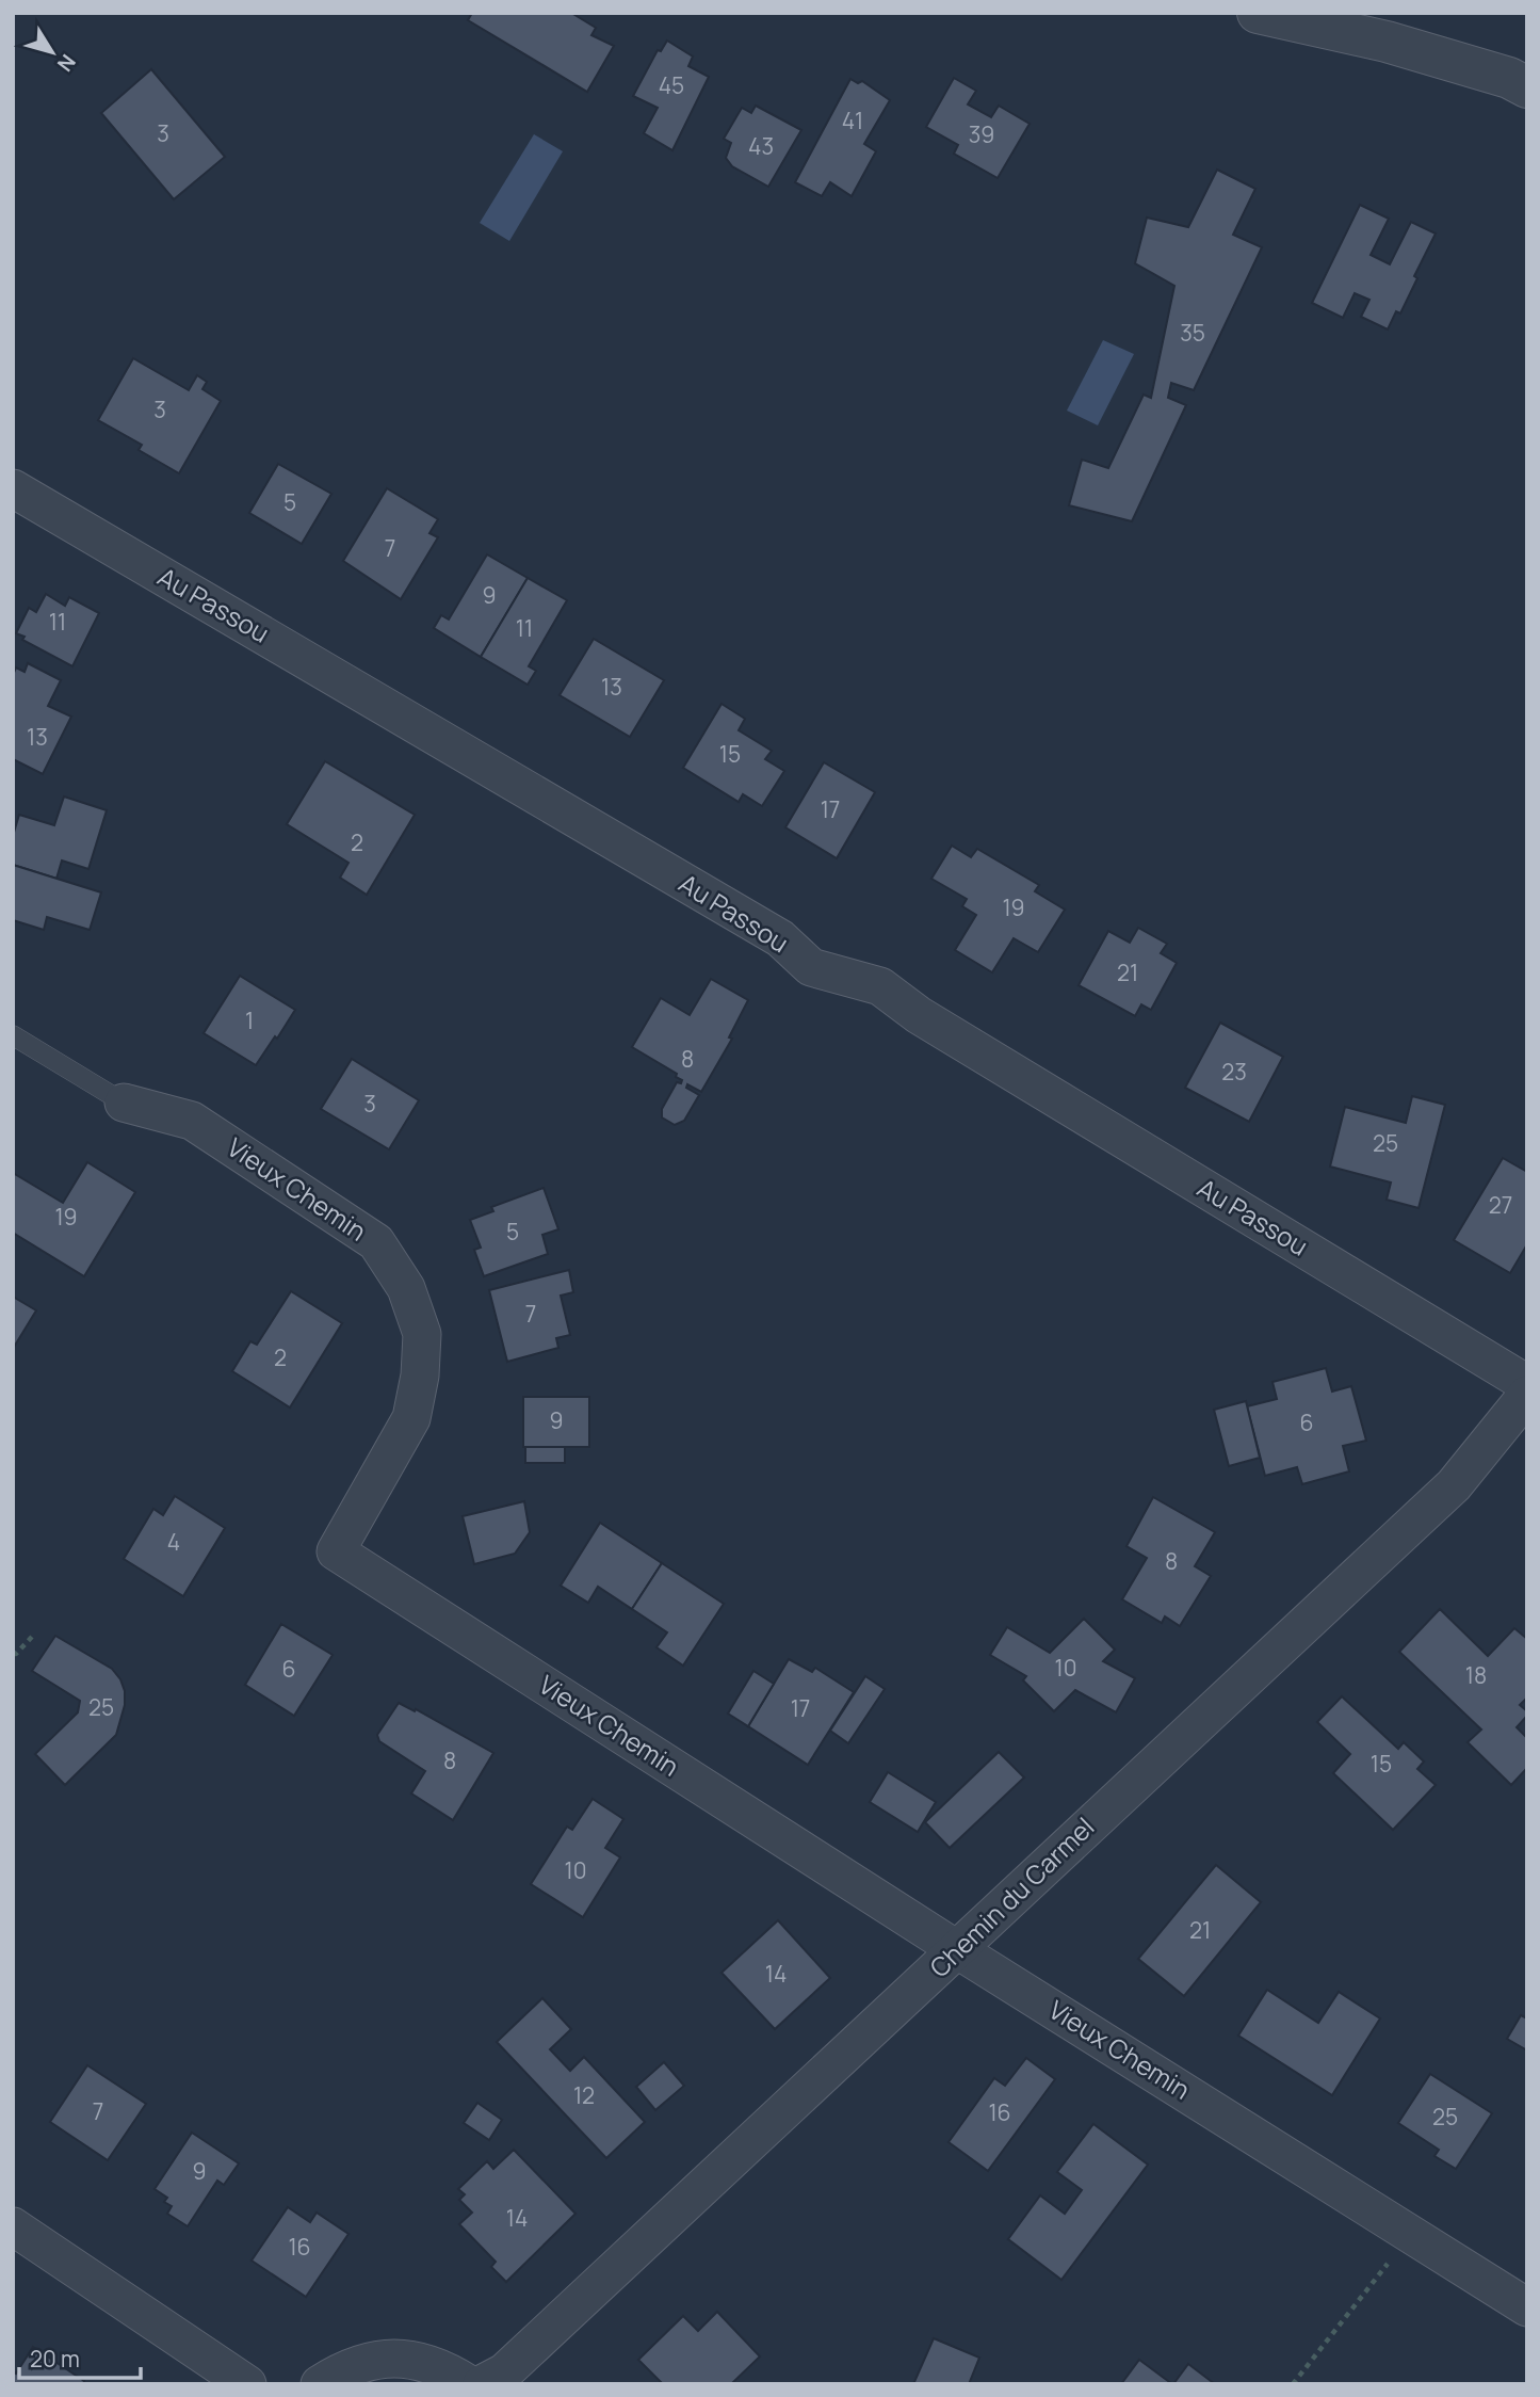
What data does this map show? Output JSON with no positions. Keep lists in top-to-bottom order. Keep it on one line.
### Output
{"streets":{"street":["Au Passou","Vieux Chemin","Chemin du Carmel"]},"crossings":[["Vieux Chemin","Chemin du Carmel"]],"house_numbers":["45","41","3","39","43","35","3","5","7","9","11","11","13","13","15","17","2","19","21","1","8","23","3","25","27","19","5","7","2","9","6","4","8","10","6","18","25","17","8","15","10","21","14","12","7","16","25","9","14","16"],"scale_bar":"20 m","north":"bottom right"}
